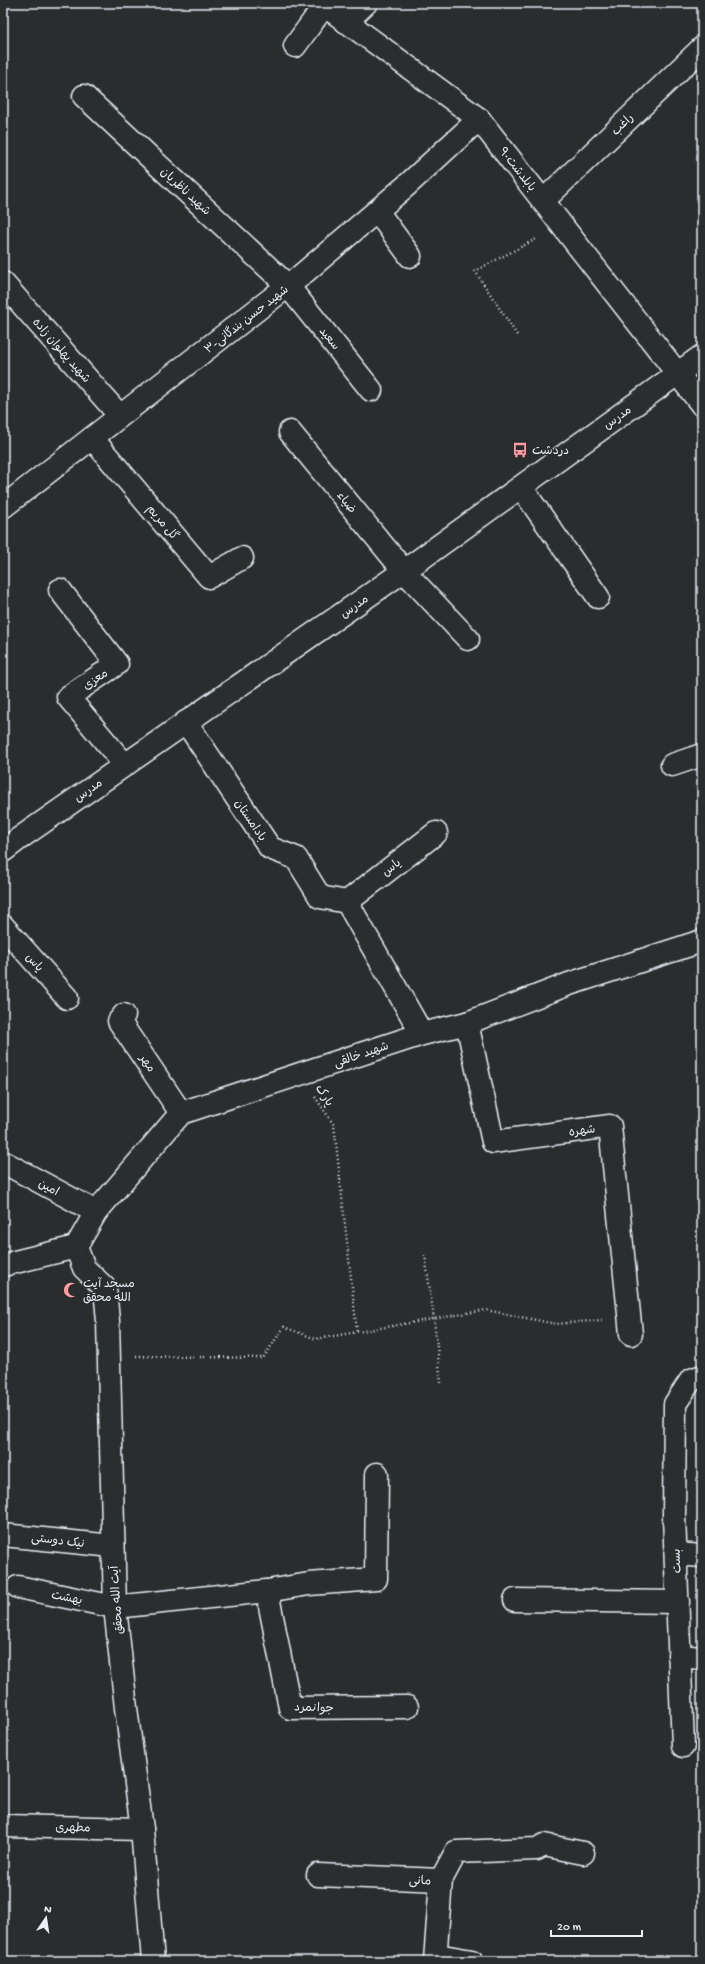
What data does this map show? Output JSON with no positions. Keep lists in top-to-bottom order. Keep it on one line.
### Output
{"streets":{"street":["راغب","۹-بابلدشت","شهید ناظریان","۳-شهید حسن بندگانی","سعید","شهید پهلوان زاده","مدرس","ضیاء","گل مریم","معزی","بادامستان","یاس","شهید خالقی","مهر","شهره","امین","نیک دوستی","بست","بهشت","آیت الله محقق","جوانمرد","مطهری","مانی"],"path":["پارک"]},"crossings":[["راغب","۹-بابلدشت"],["۹-بابلدشت","۳-شهید حسن بندگانی"],["۹-بابلدشت","مدرس"],["شهید ناظریان","۳-شهید حسن بندگانی"],["شهید ناظریان","سعید"],["۳-شهید حسن بندگانی","سعید"],["۳-شهید حسن بندگانی","شهید پهلوان زاده"],["۳-شهید حسن بندگانی","گل مریم"],["مدرس","ضیاء"],["مدرس","معزی"],["مدرس","بادامستان"],["بادامستان","یاس"],["شهید خالقی","مهر"],["شهید خالقی","پارک"],["شهید خالقی","شهره"],["نیک دوستی","آیت الله محقق"],["بهشت","آیت الله محقق"],["آیت الله محقق","مطهری"]],"places":{"bus stop":["دردشت"],"mosque":["مسجد آیت الله محقق"]},"scale_bar":"20 m","north":"top"}
